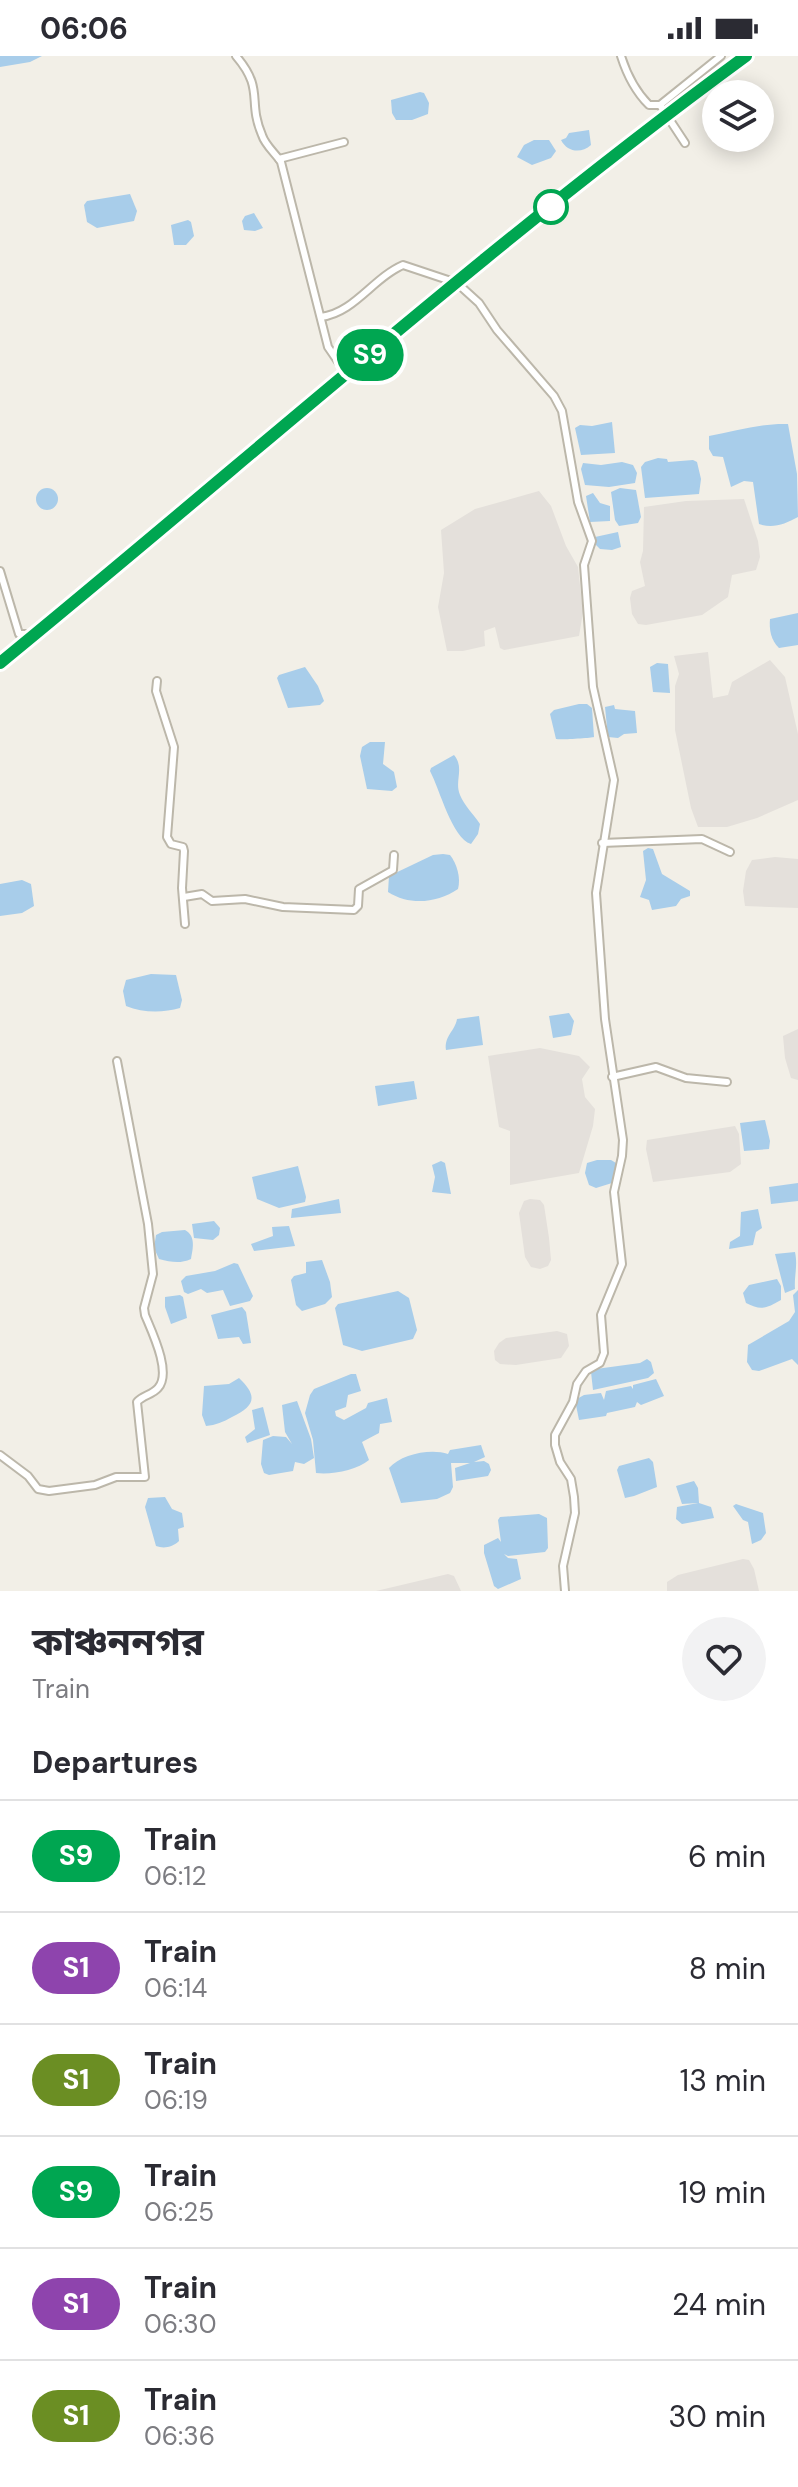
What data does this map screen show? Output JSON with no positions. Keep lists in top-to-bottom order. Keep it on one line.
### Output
{"page":{"status":"06:06","on_map":"S9","heading":[["কাঞ্চননগর","Train"],"Departures"],"list":[{"mark":"S9","name":"Train","note":"06:12","value":"6 min"},{"mark":"S1","name":"Train","note":"06:14","value":"8 min"},{"mark":"S1","name":"Train","note":"06:19","value":"13 min"},{"mark":"S9","name":"Train","note":"06:25","value":"19 min"},{"mark":"S1","name":"Train","note":"06:30","value":"24 min"},{"mark":"S1","name":"Train","note":"06:36","value":"30 min"}]}}
